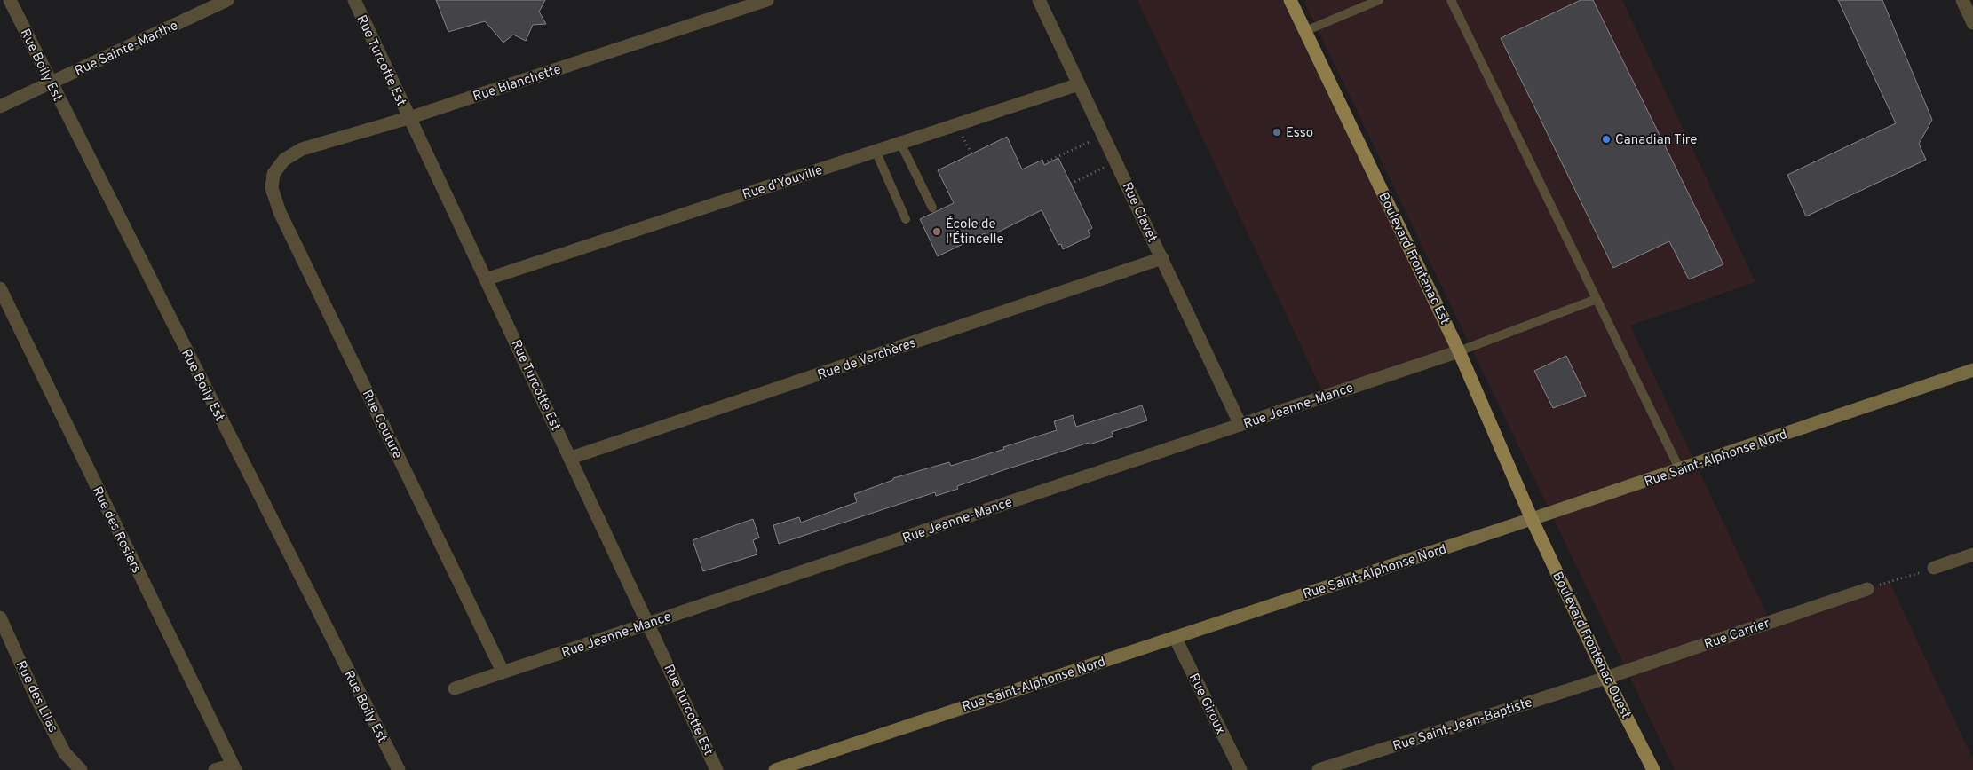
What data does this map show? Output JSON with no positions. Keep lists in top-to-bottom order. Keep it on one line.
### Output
{"streets":{"main road":["Boulevard Frontenac Est","Rue Saint-Alphonse Nord","Boulevard Frontenac Ouest"],"street":["Rue Sainte-Marthe","Rue Turcotte Est","Rue Boily Est","Rue Blanchette","Rue d'Youville","Rue Clavet","Rue de Verchères","Rue Jeanne-Mance","Rue Couture","Rue des Rosiers","Rue Carrier","Rue des Lilas","Rue Giroux","Rue Saint-Jean-Baptiste"]},"crossings":[["Rue Sainte-Marthe","Rue Boily Est"],["Rue Turcotte Est","Rue Blanchette"],["Rue Turcotte Est","Rue d'Youville"],["Rue Turcotte Est","Rue de Verchères"],["Rue Turcotte Est","Rue Jeanne-Mance"],["Rue Blanchette","Rue Couture"],["Rue d'Youville","Rue Clavet"],["Rue Clavet","Rue de Verchères"],["Rue Clavet","Rue Jeanne-Mance"],["Boulevard Frontenac Est","Rue Jeanne-Mance"],["Boulevard Frontenac Est","Rue Saint-Alphonse Nord"],["Boulevard Frontenac Est","Boulevard Frontenac Ouest"],["Rue Jeanne-Mance","Rue Couture"],["Rue Saint-Alphonse Nord","Boulevard Frontenac Ouest"],["Rue Saint-Alphonse Nord","Rue Giroux"],["Rue Carrier","Boulevard Frontenac Ouest"],["Rue Carrier","Rue Saint-Jean-Baptiste"],["Boulevard Frontenac Ouest","Rue Saint-Jean-Baptiste"]],"places":["Esso","Canadian Tire","École de l'Étincelle"]}
